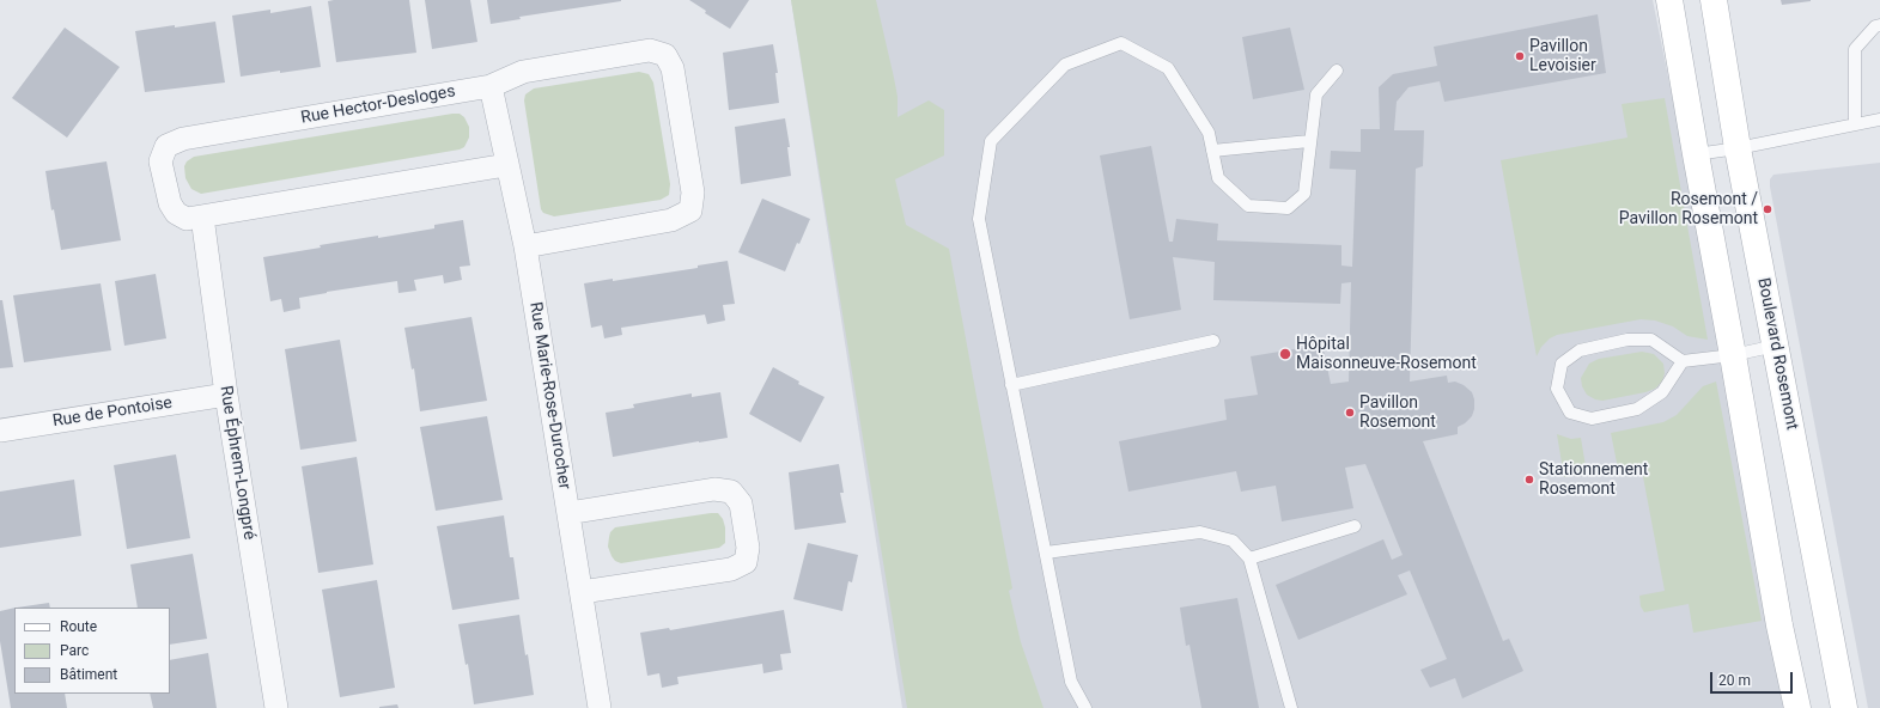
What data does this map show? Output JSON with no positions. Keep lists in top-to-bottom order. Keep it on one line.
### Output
{"streets":{"main road":["Boulevard Rosemont"],"street":["Rue Hector-Desloges","Rue Marie-Rose-Durocher","Rue de Pontoise","Rue Éphrem-Longpré"]},"crossings":[["Rue Hector-Desloges","Rue Marie-Rose-Durocher"],["Rue Hector-Desloges","Rue Éphrem-Longpré"],["Rue de Pontoise","Rue Éphrem-Longpré"]],"places":["Pavillon Levoisier","Rosemont / Pavillon Rosemont","Hôpital Maisonneuve-Rosemont","Pavillon Rosemont","Stationnement Rosemont"],"legend":["Route","Parc","Bâtiment"],"scale_bar":"20 m"}
